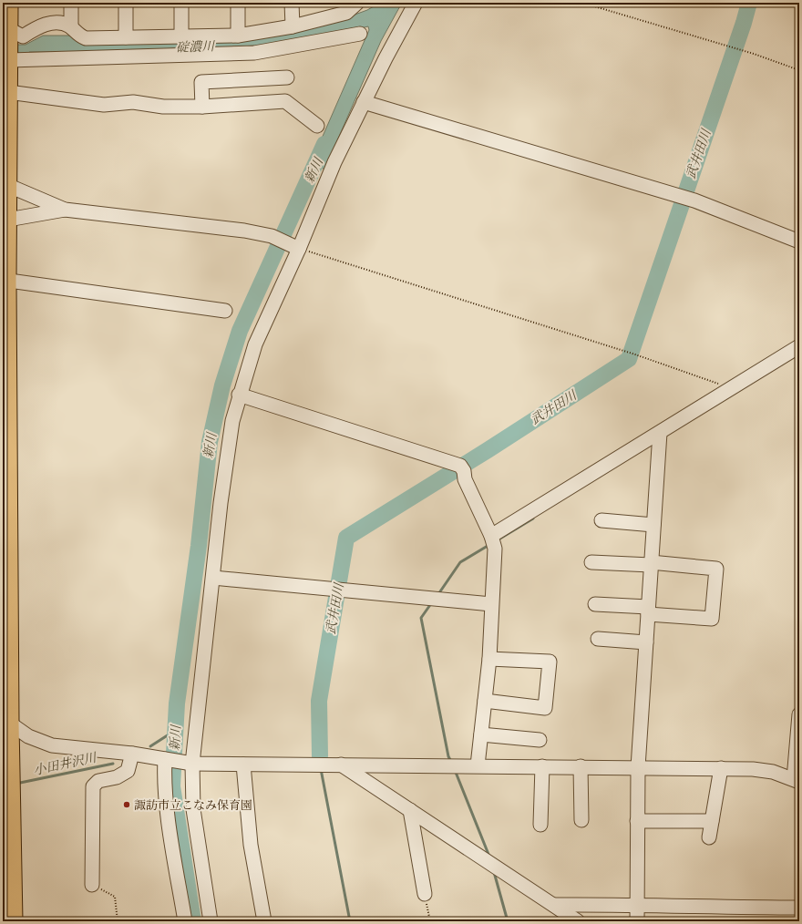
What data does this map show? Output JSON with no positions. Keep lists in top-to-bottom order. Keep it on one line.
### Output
{"water":["碇濃川","武井田川","新川","小田井沢川"],"places":["諏訪市立こなみ保育園"]}
